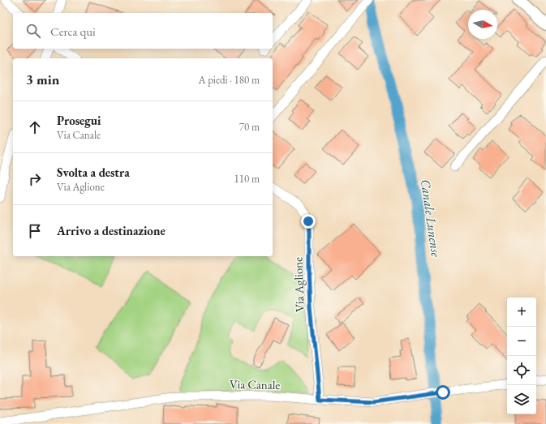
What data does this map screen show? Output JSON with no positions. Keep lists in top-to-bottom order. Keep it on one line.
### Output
{"streets":{"street":["Via Aglione","Via Canale"]},"crossings":[["Via Aglione","Via Canale"]],"water":["Canale Lunense"],"north":"right","page":{"search":"Cerca qui","heading":["3 min","A piedi · 180 m"],"list":[["Prosegui","Via Canale","70 m"],["Svolta a destra","Via Aglione","110 m"],"Arrivo a destinazione"],"map_buttons":["+","−"]}}
